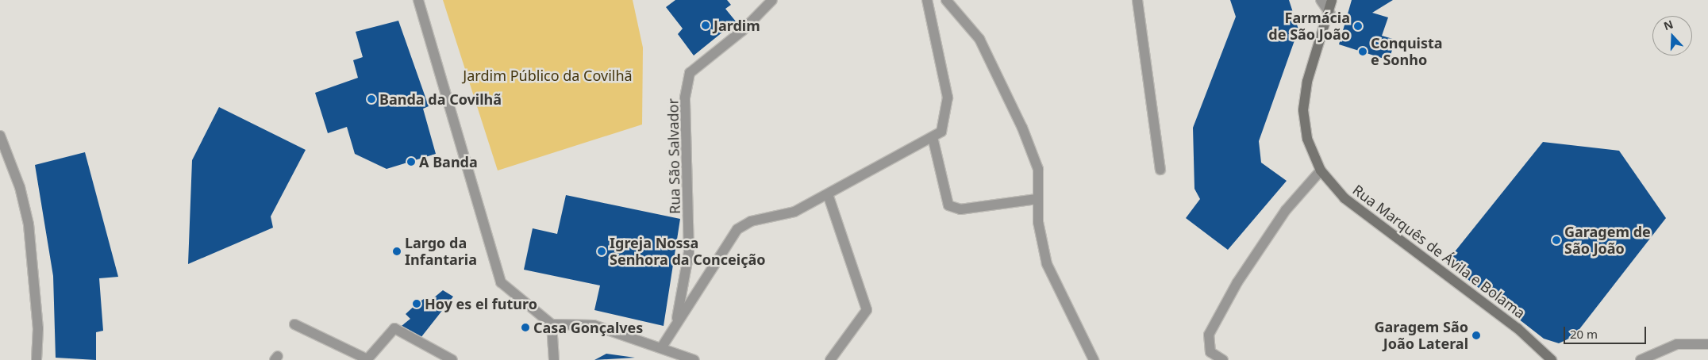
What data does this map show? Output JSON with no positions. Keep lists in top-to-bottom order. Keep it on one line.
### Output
{"streets":{"main road":["Rua Marquês de Ávila e Bolama"],"street":["Rua São Salvador"]},"parks":["Jardim Público da Covilhã"],"places":["Jardim","Farmácia de São João","Conquista e Sonho","Banda da Covilhã","A Banda","Garagem de São João","Largo da Infantaria","Igreja Nossa Senhora da Conceição","Hoy es el futuro","Casa Gonçalves","Garagem São João Lateral"],"scale_bar":"20 m","north":"top"}
